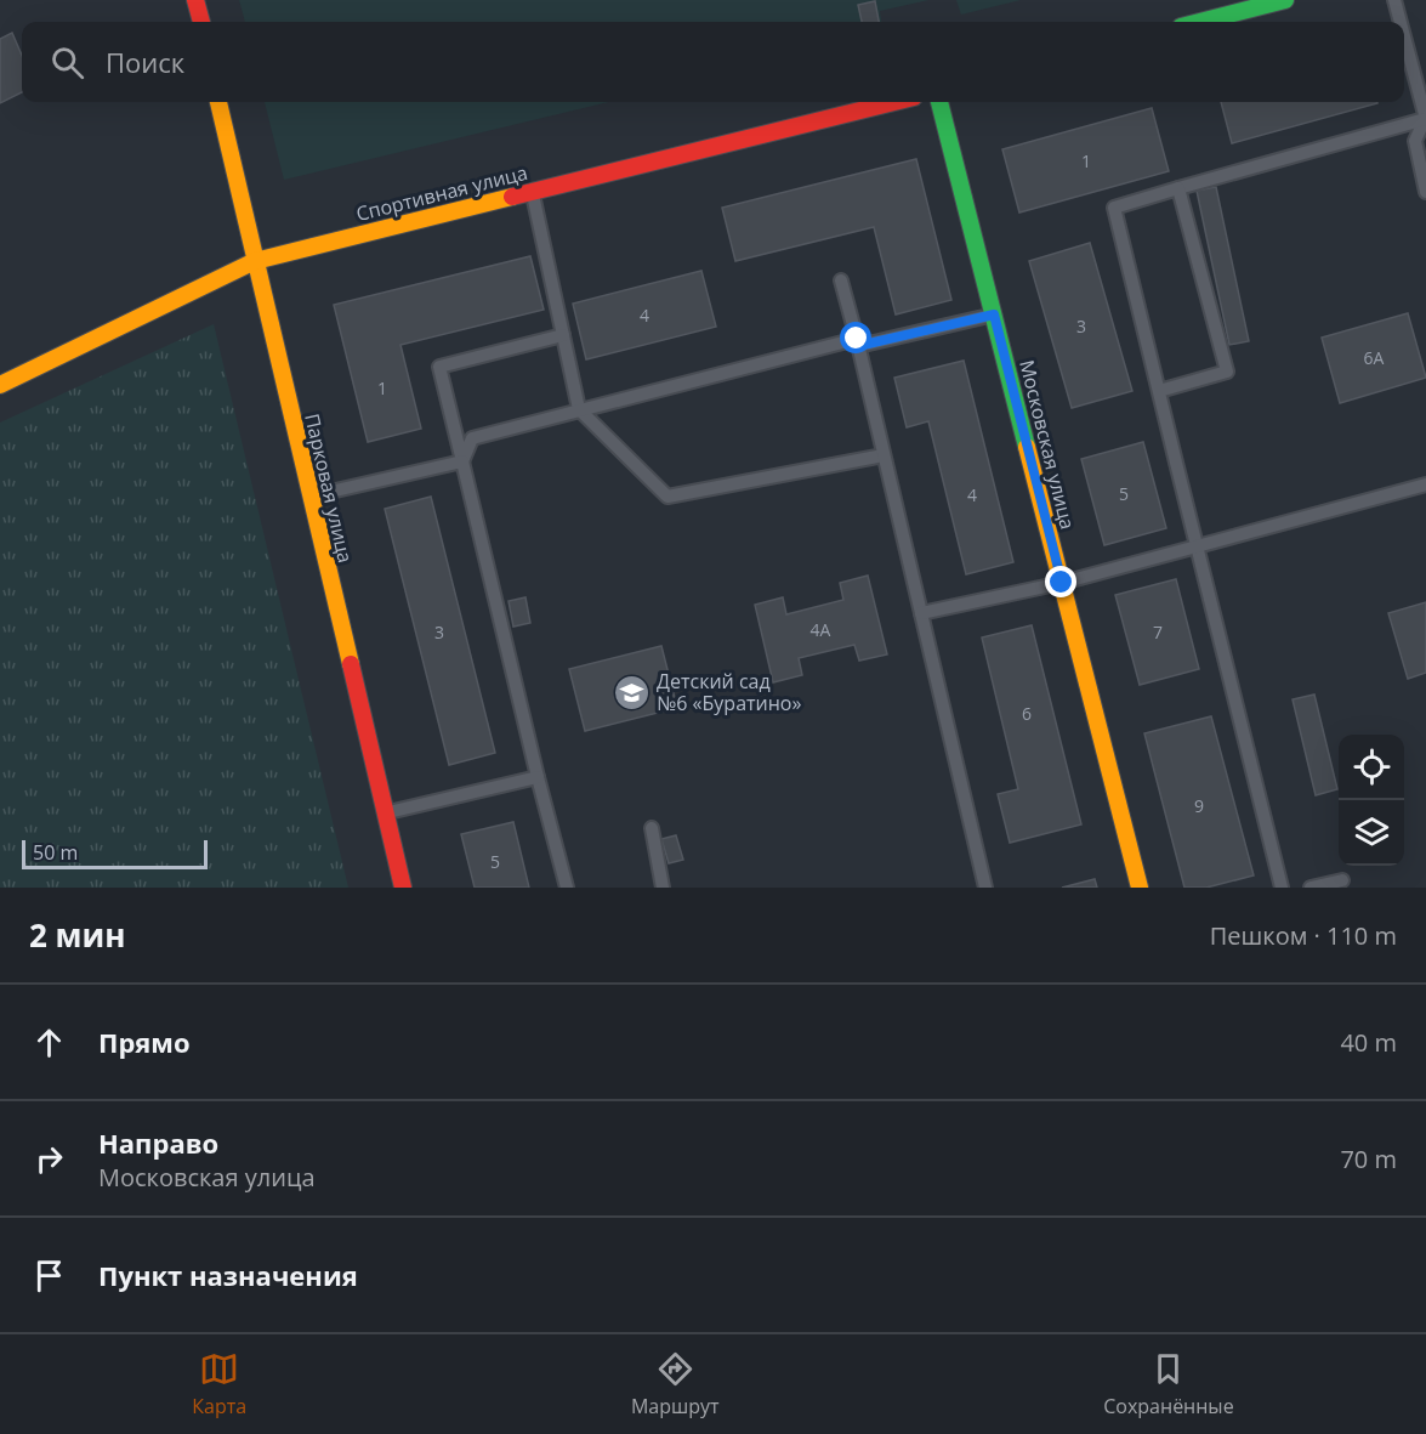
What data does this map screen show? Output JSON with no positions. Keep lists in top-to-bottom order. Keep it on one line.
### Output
{"streets":{"street":["Спортивная улица","Московская улица","Парковая улица"]},"crossings":[["Спортивная улица","Парковая улица"]],"places":{"school or university":["Детский сад №6 «Буратино»"]},"house_numbers":["1","4","3","6А","1","5","4","4А","3","7","6","9","5"],"scale_bar":"50 m","page":{"search":"Поиск","scale":"50 m","heading":["2 мин","Пешком · 110 m"],"list":[["Прямо","40 m"],["Направо","Московская улица","70 m"],"Пункт назначения"],"nav":["Карта","Маршрут","Сохранённые"]}}
